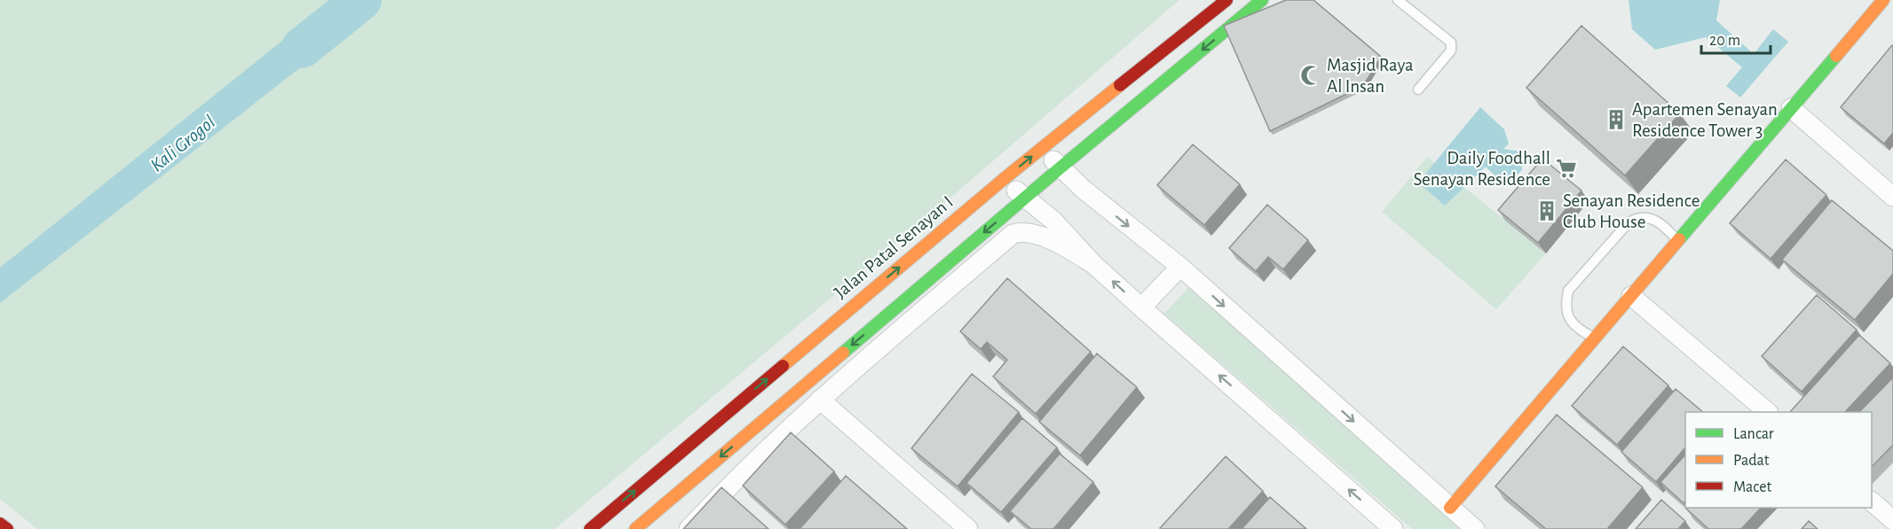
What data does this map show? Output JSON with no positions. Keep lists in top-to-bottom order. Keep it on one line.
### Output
{"streets":{"main road":["Jalan Patal Senayan I"]},"water":["Kali Grogol"],"places":{"mosque":["Masjid Raya Al Insan"],"building":["Apartemen Senayan Residence Tower 3","Senayan Residence Club House"],"supermarket":["Daily Foodhall Senayan Residence"]},"legend":["Lancar","Padat","Macet"],"scale_bar":"20 m"}
